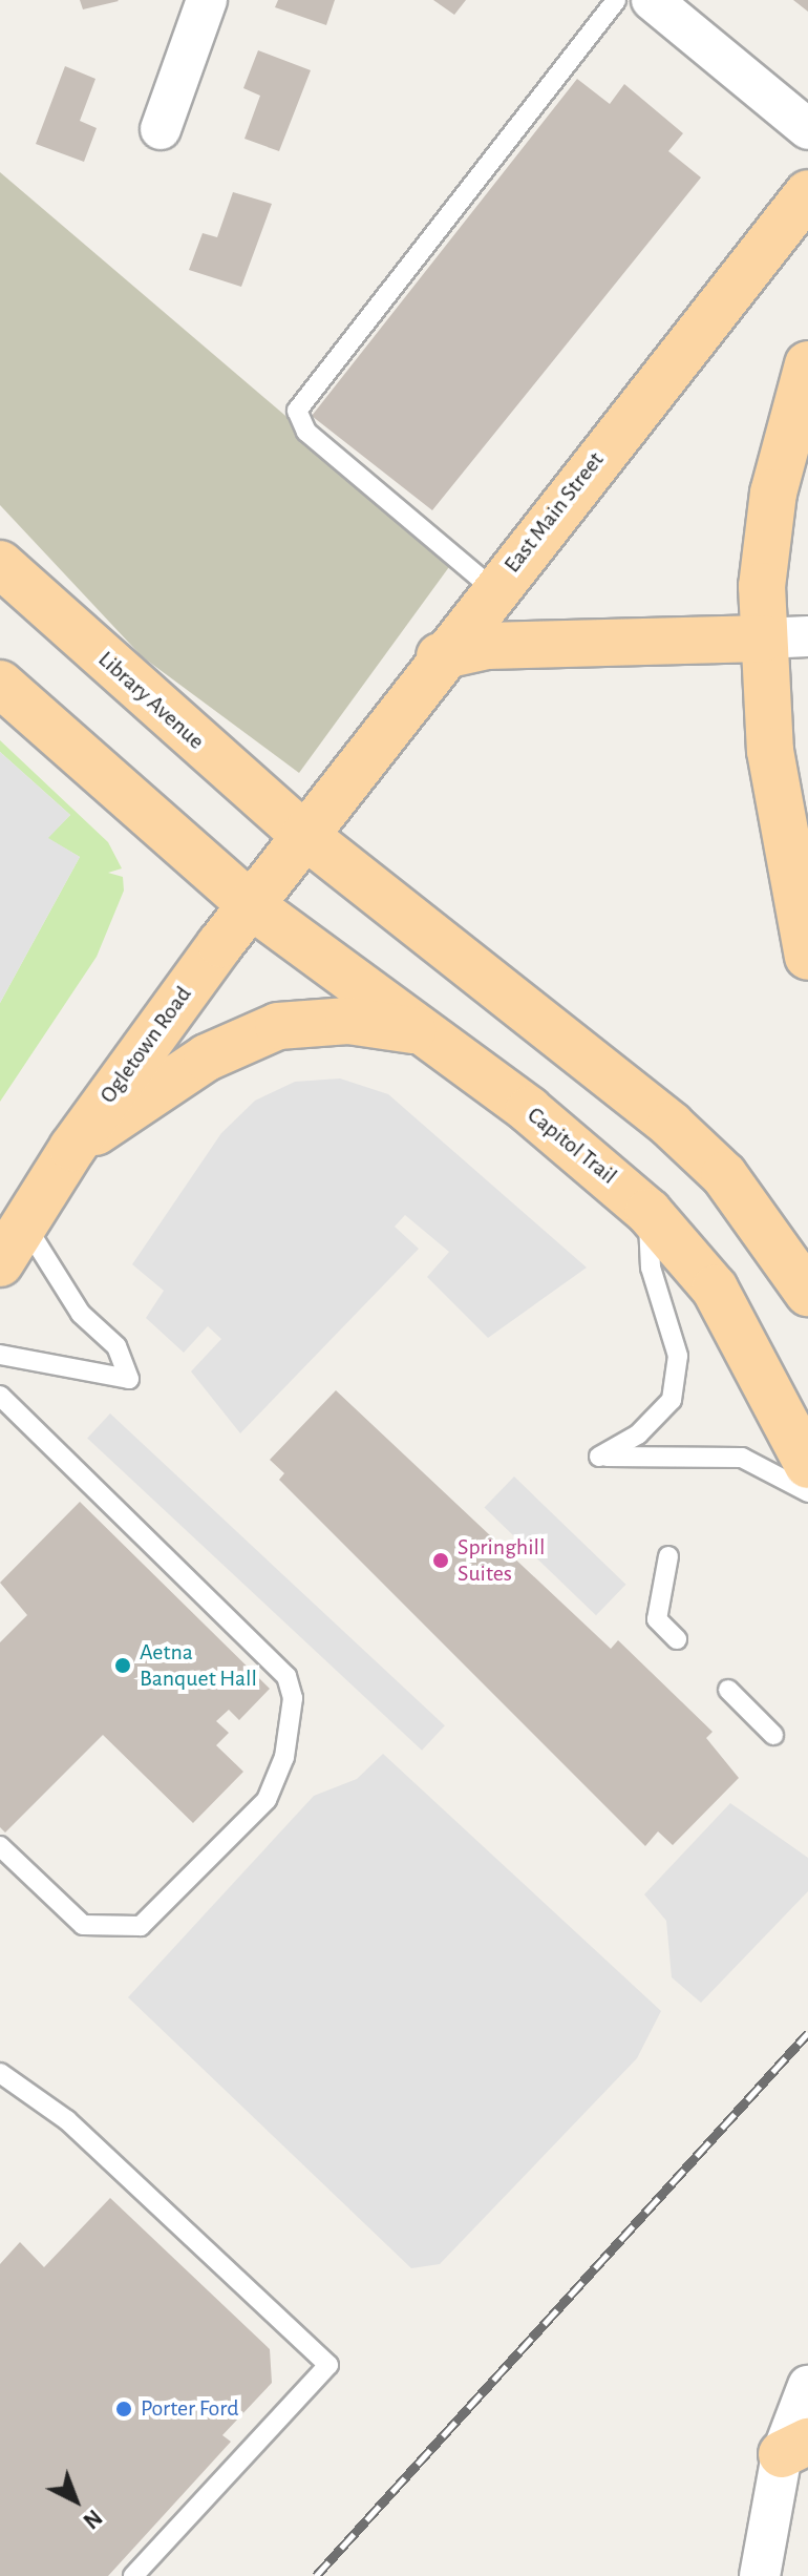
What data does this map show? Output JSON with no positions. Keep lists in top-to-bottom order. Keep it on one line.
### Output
{"streets":{"main road":["East Main Street","Library Avenue","Ogletown Road","Capitol Trail"]},"crossings":[["East Main Street","Library Avenue"],["East Main Street","Ogletown Road"],["Library Avenue","Ogletown Road"],["Ogletown Road","Capitol Trail"]],"places":["Springhill Suites","Aetna Banquet Hall","Porter Ford"],"north":"bottom right"}
